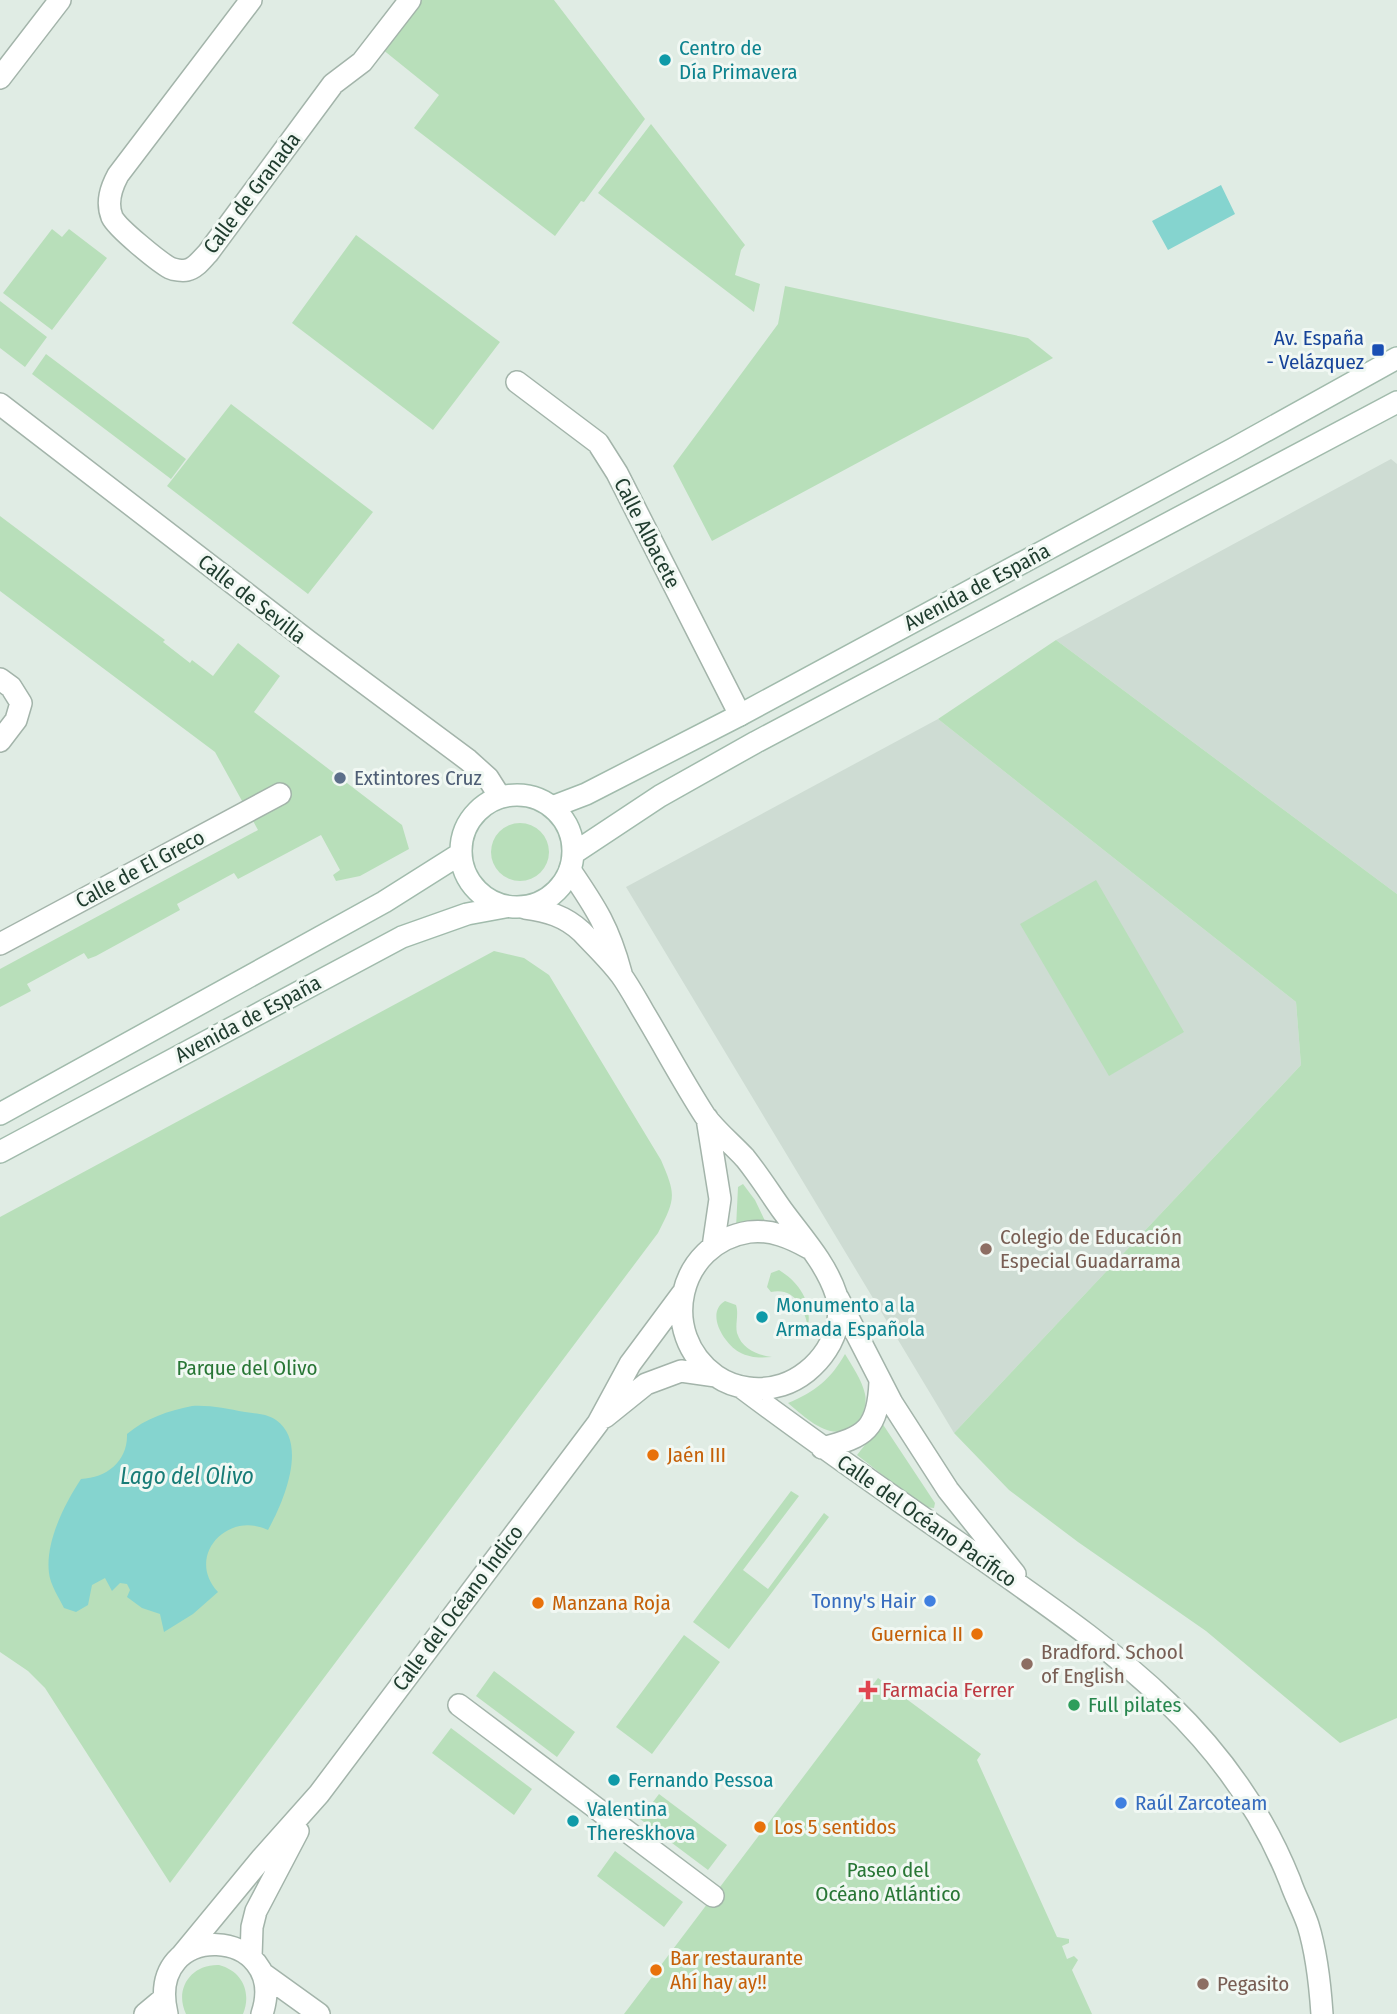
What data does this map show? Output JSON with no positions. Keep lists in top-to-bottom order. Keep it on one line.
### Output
{"streets":{"street":["Calle de Granada","Calle Albacete","Avenida de España","Calle de Sevilla","Calle de El Greco","Calle del Océano Pacífico","Calle del Océano Índico"]},"crossings":[["Calle Albacete","Avenida de España"],["Avenida de España","Calle de Sevilla"],["Calle del Océano Pacífico","Calle del Océano Índico"]],"water":["Lago del Olivo"],"parks":["Parque del Olivo","Paseo del Océano Atlántico"],"places":{"other":["Centro de Día Primavera","Extintores Cruz","Colegio de Educación Especial Guadarrama","Monumento a la Armada Española","Jaén III","Tonny's Hair","Manzana Roja","Guernica II","Bradford. School of English","Full pilates","Fernando Pessoa","Raúl Zarcoteam","Valentina Thereskhova","Los 5 sentidos","Bar restaurante Ahí hay ay!!","Pegasito"],"transit":["Av. España - Velázquez"],"health":["Farmacia Ferrer"]}}
